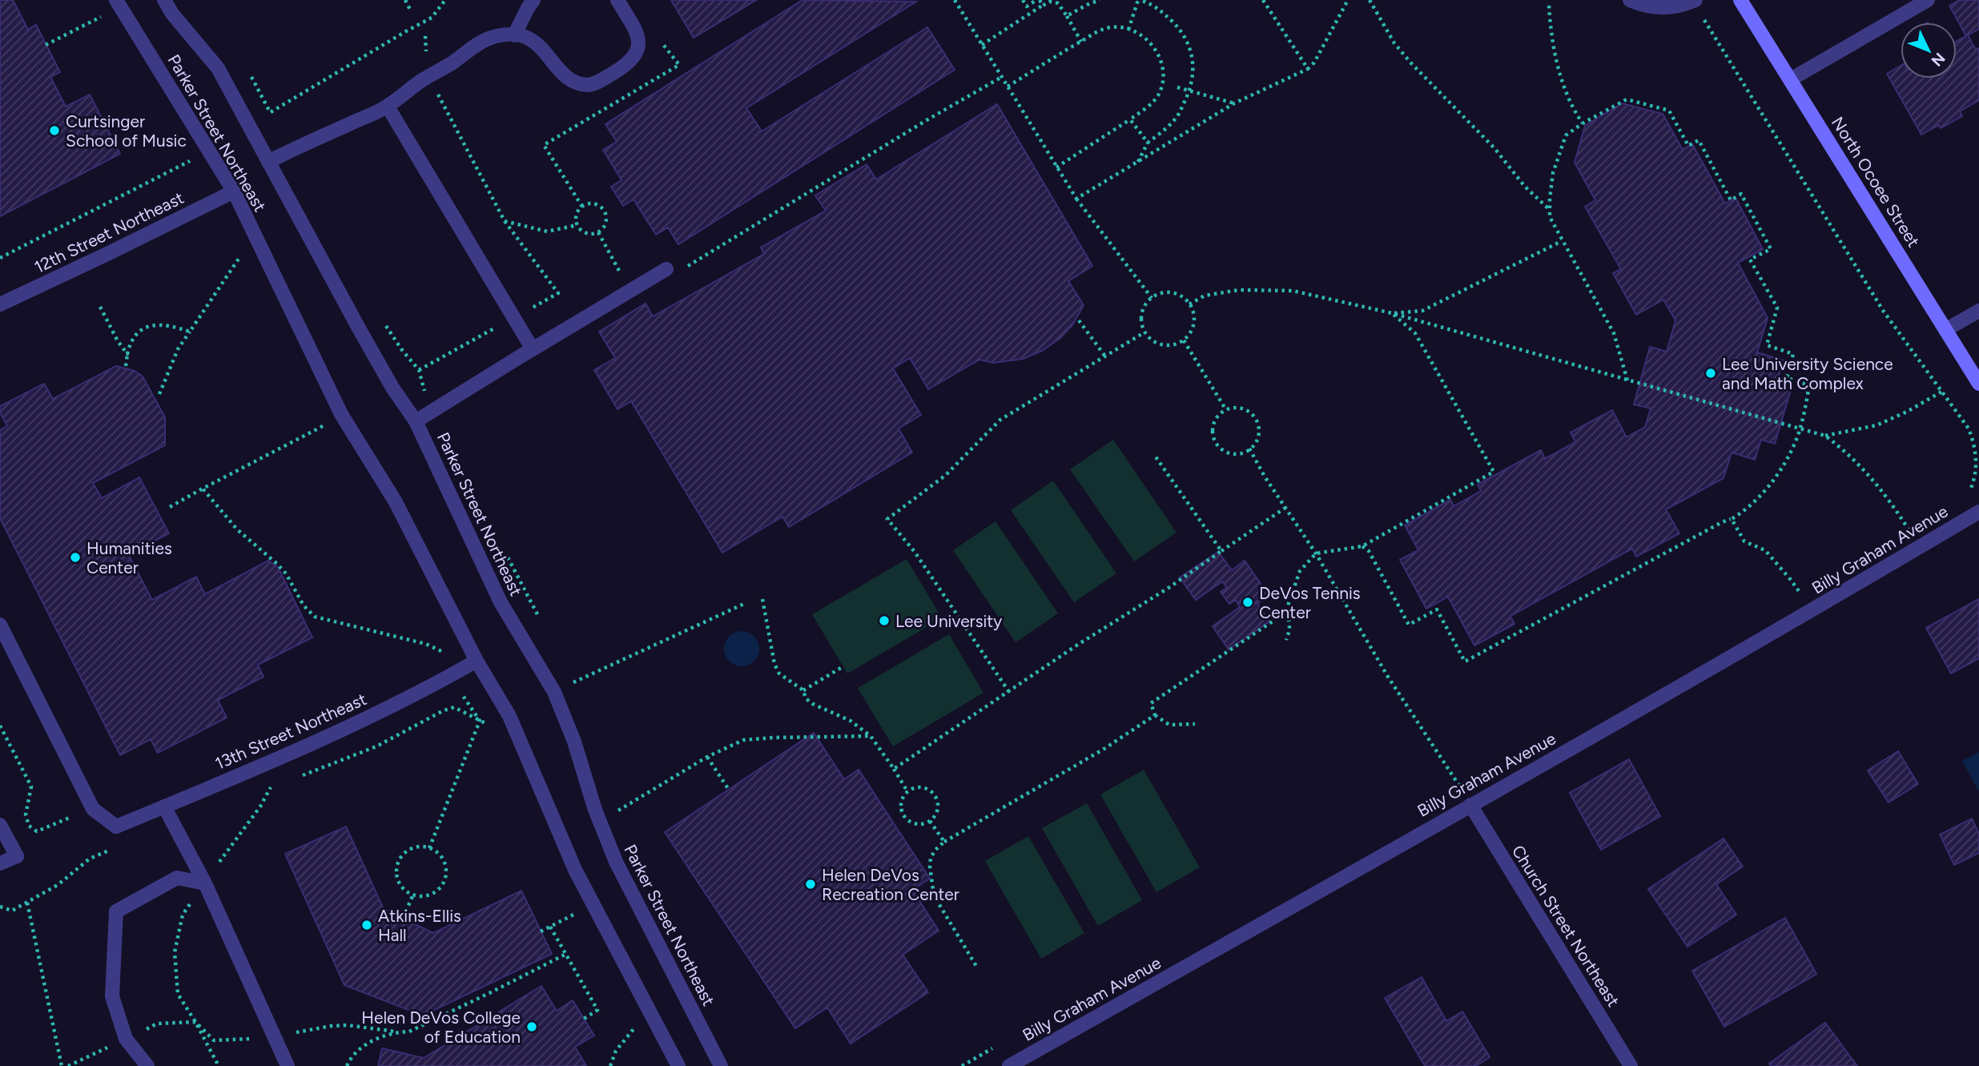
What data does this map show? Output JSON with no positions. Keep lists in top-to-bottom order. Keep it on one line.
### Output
{"streets":{"main road":["North Ocoee Street"],"street":["Parker Street Northeast","12th Street Northeast","Billy Graham Avenue","13th Street Northeast","Church Street Northeast"]},"crossings":[["Parker Street Northeast","12th Street Northeast"],["Parker Street Northeast","13th Street Northeast"],["Billy Graham Avenue","Church Street Northeast"]],"places":["Curtsinger School of Music","Lee University Science and Math Complex","Humanities Center","DeVos Tennis Center","Lee University","Helen DeVos Recreation Center","Atkins-Ellis Hall","Helen DeVos College of Education"],"north":"bottom right"}
